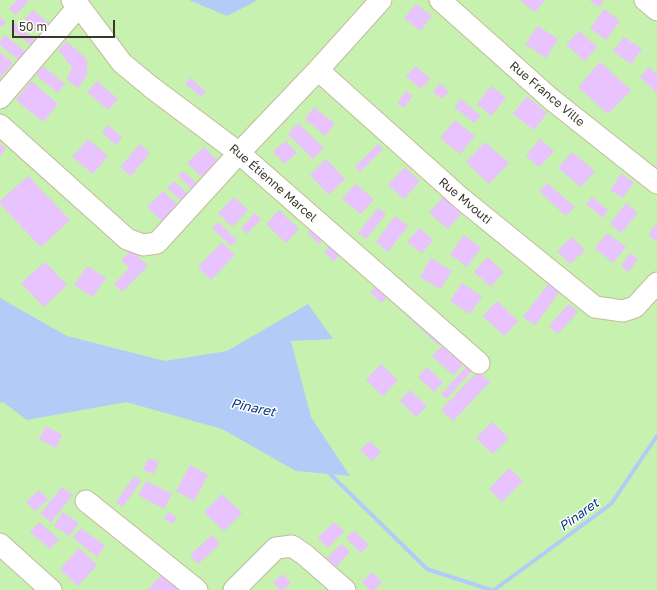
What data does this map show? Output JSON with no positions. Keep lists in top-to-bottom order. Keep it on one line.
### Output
{"streets":{"street":["Rue France Ville","Rue Étienne Marcel","Rue Mvouti"]},"water":["Pinaret"],"scale_bar":"50 m"}
